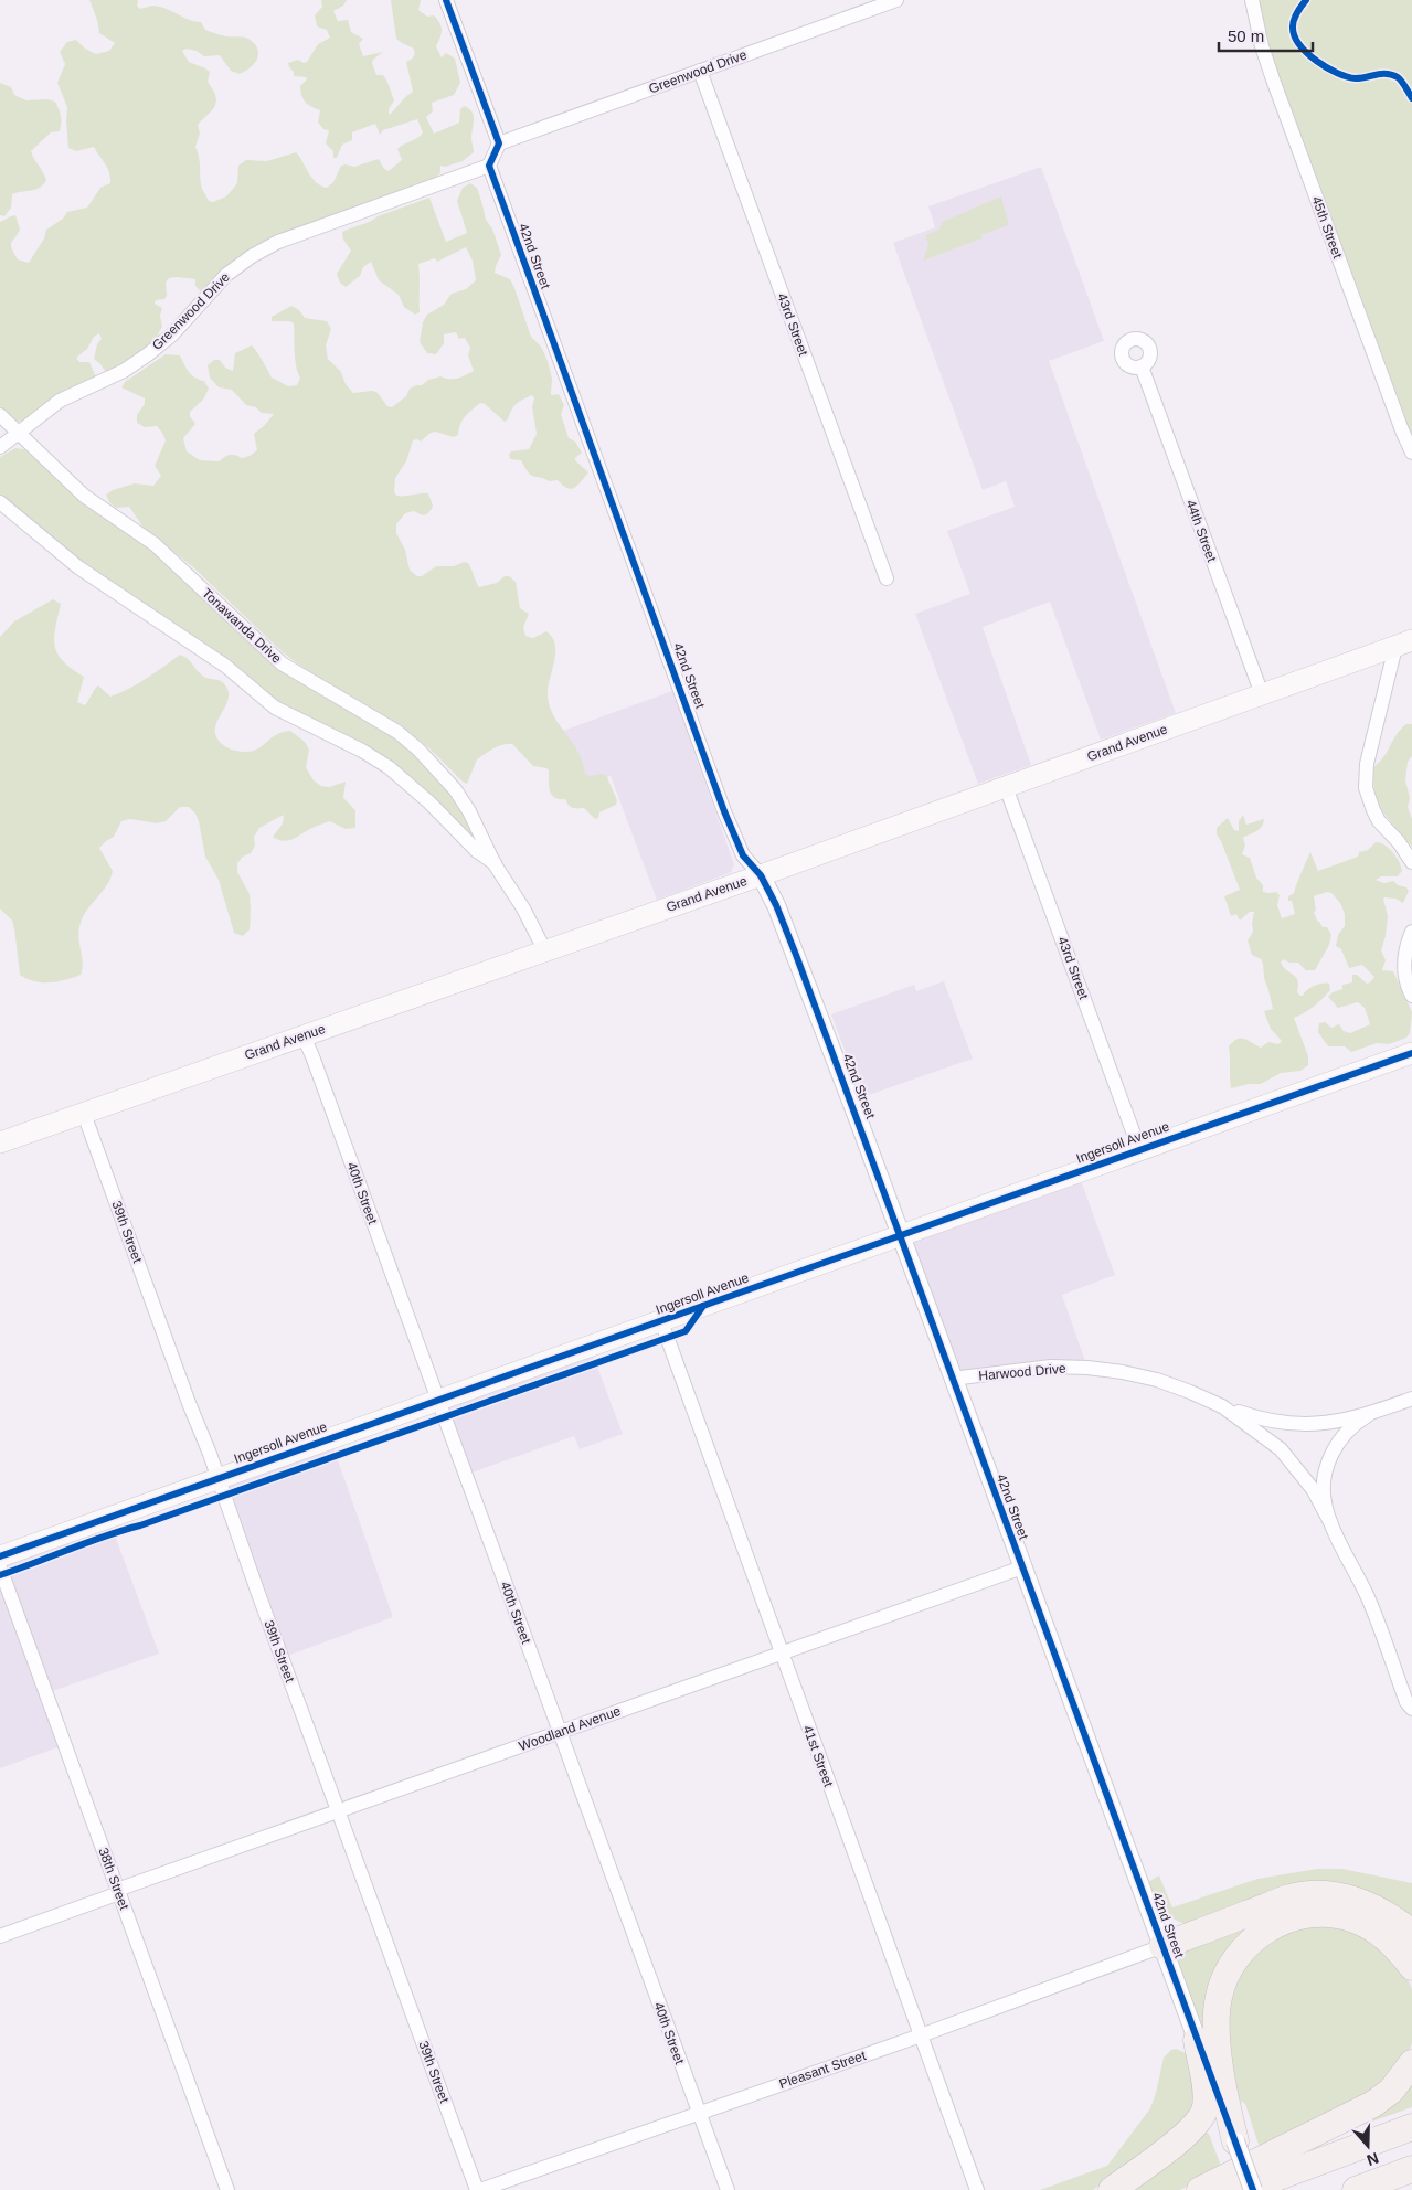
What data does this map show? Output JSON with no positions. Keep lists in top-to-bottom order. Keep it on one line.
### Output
{"streets":{"main road":["Grand Avenue","Ingersoll Avenue"],"street":["Greenwood Drive","45th Street","42nd Street","43rd Street","44th Street","Tonawanda Drive","40th Street","39th Street","Harwood Drive","Woodland Avenue","41st Street","38th Street","Pleasant Street"]},"crossings":[["Greenwood Drive","42nd Street"],["Greenwood Drive","43rd Street"],["Greenwood Drive","Tonawanda Drive"],["42nd Street","Grand Avenue"],["42nd Street","Ingersoll Avenue"],["42nd Street","Harwood Drive"],["42nd Street","Woodland Avenue"],["42nd Street","Pleasant Street"],["43rd Street","Grand Avenue"],["43rd Street","Ingersoll Avenue"],["44th Street","Grand Avenue"],["Tonawanda Drive","Grand Avenue"],["Grand Avenue","40th Street"],["Grand Avenue","39th Street"],["Ingersoll Avenue","40th Street"],["Ingersoll Avenue","39th Street"],["Ingersoll Avenue","41st Street"],["40th Street","Woodland Avenue"],["40th Street","Pleasant Street"],["39th Street","Woodland Avenue"],["39th Street","Pleasant Street"],["Woodland Avenue","41st Street"],["Woodland Avenue","38th Street"],["41st Street","Pleasant Street"]],"scale_bar":"50 m","north":"bottom"}
